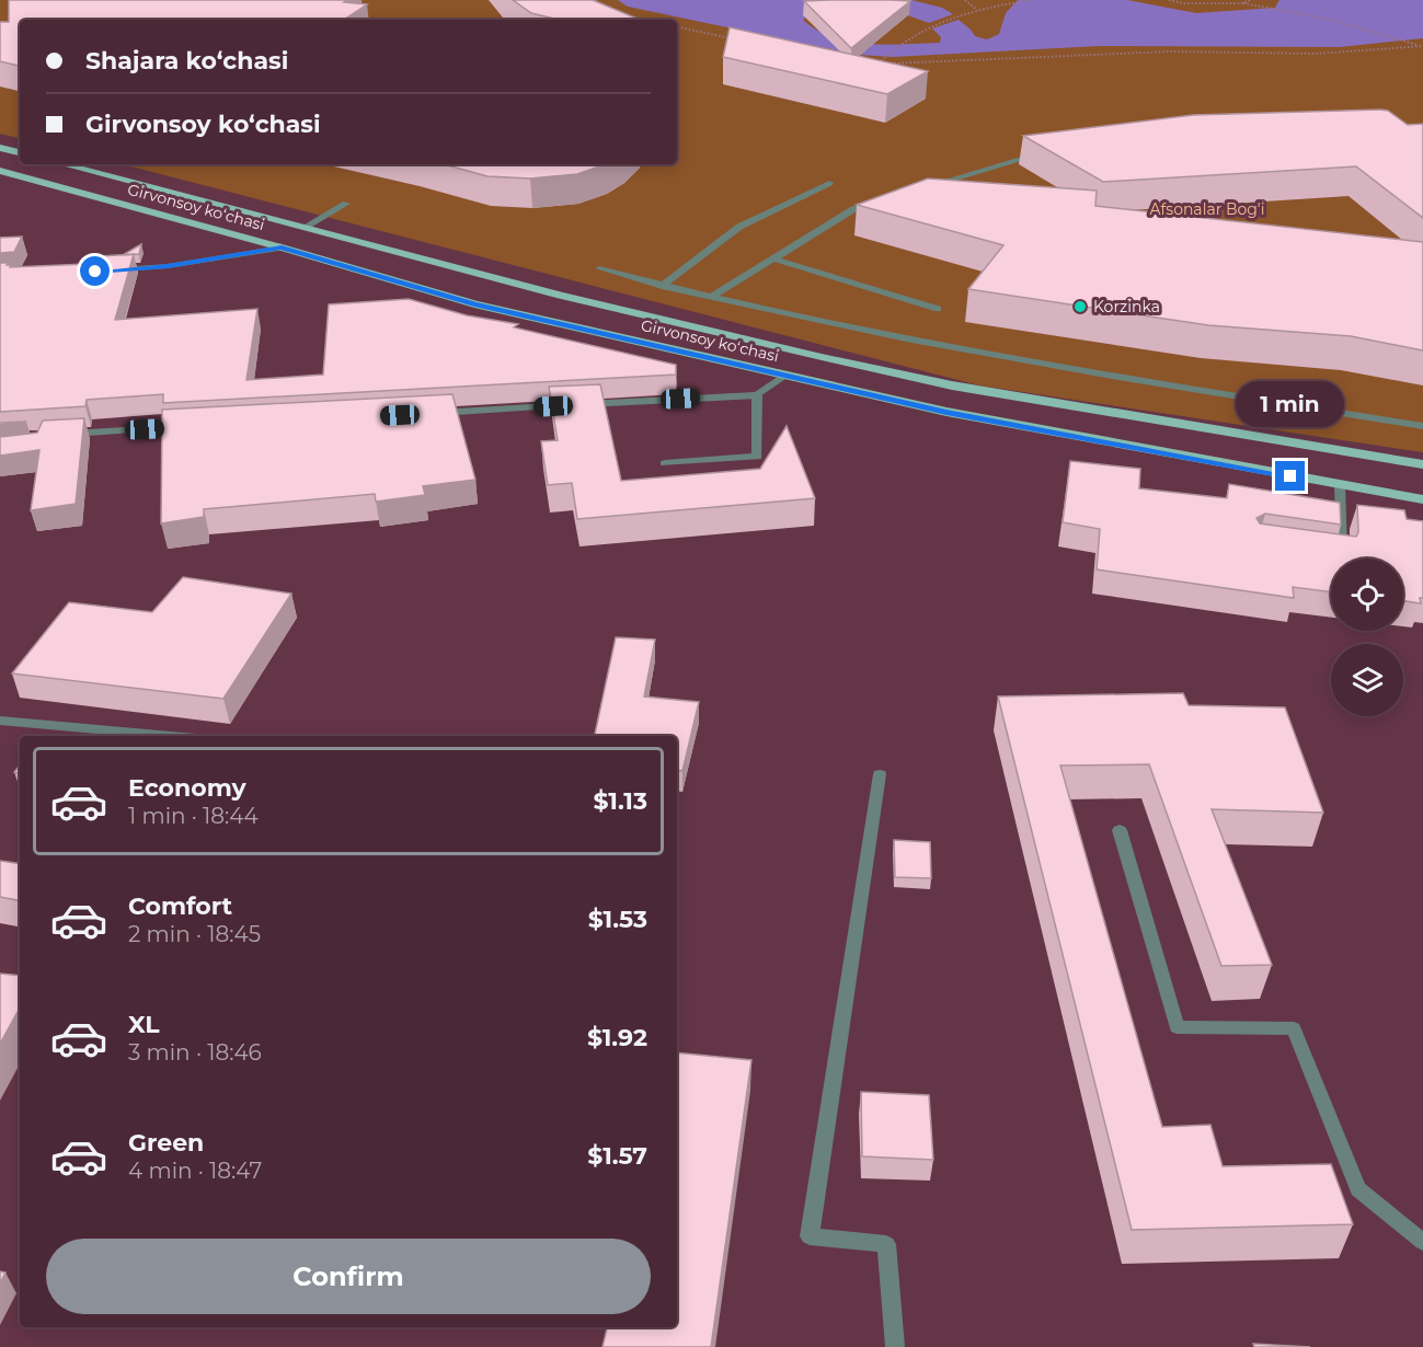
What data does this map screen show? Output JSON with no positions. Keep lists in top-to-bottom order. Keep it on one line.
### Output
{"streets":{"main road":["Girvonsoy koʻchasi"]},"parks":["Afsonalar Bog'i"],"places":["Korzinka"],"page":{"banner":["Shajara koʻchasi","Girvonsoy koʻchasi"],"bubble":"1 min","list":[{"name":"Economy","note":"1 min · 18:44","value":"$1.13"},{"name":"Comfort","note":"2 min · 18:45","value":"$1.53"},{"name":"XL","note":"3 min · 18:46","value":"$1.92"},{"name":"Green","note":"4 min · 18:47","value":"$1.57"}],"buttons":"Confirm"}}
